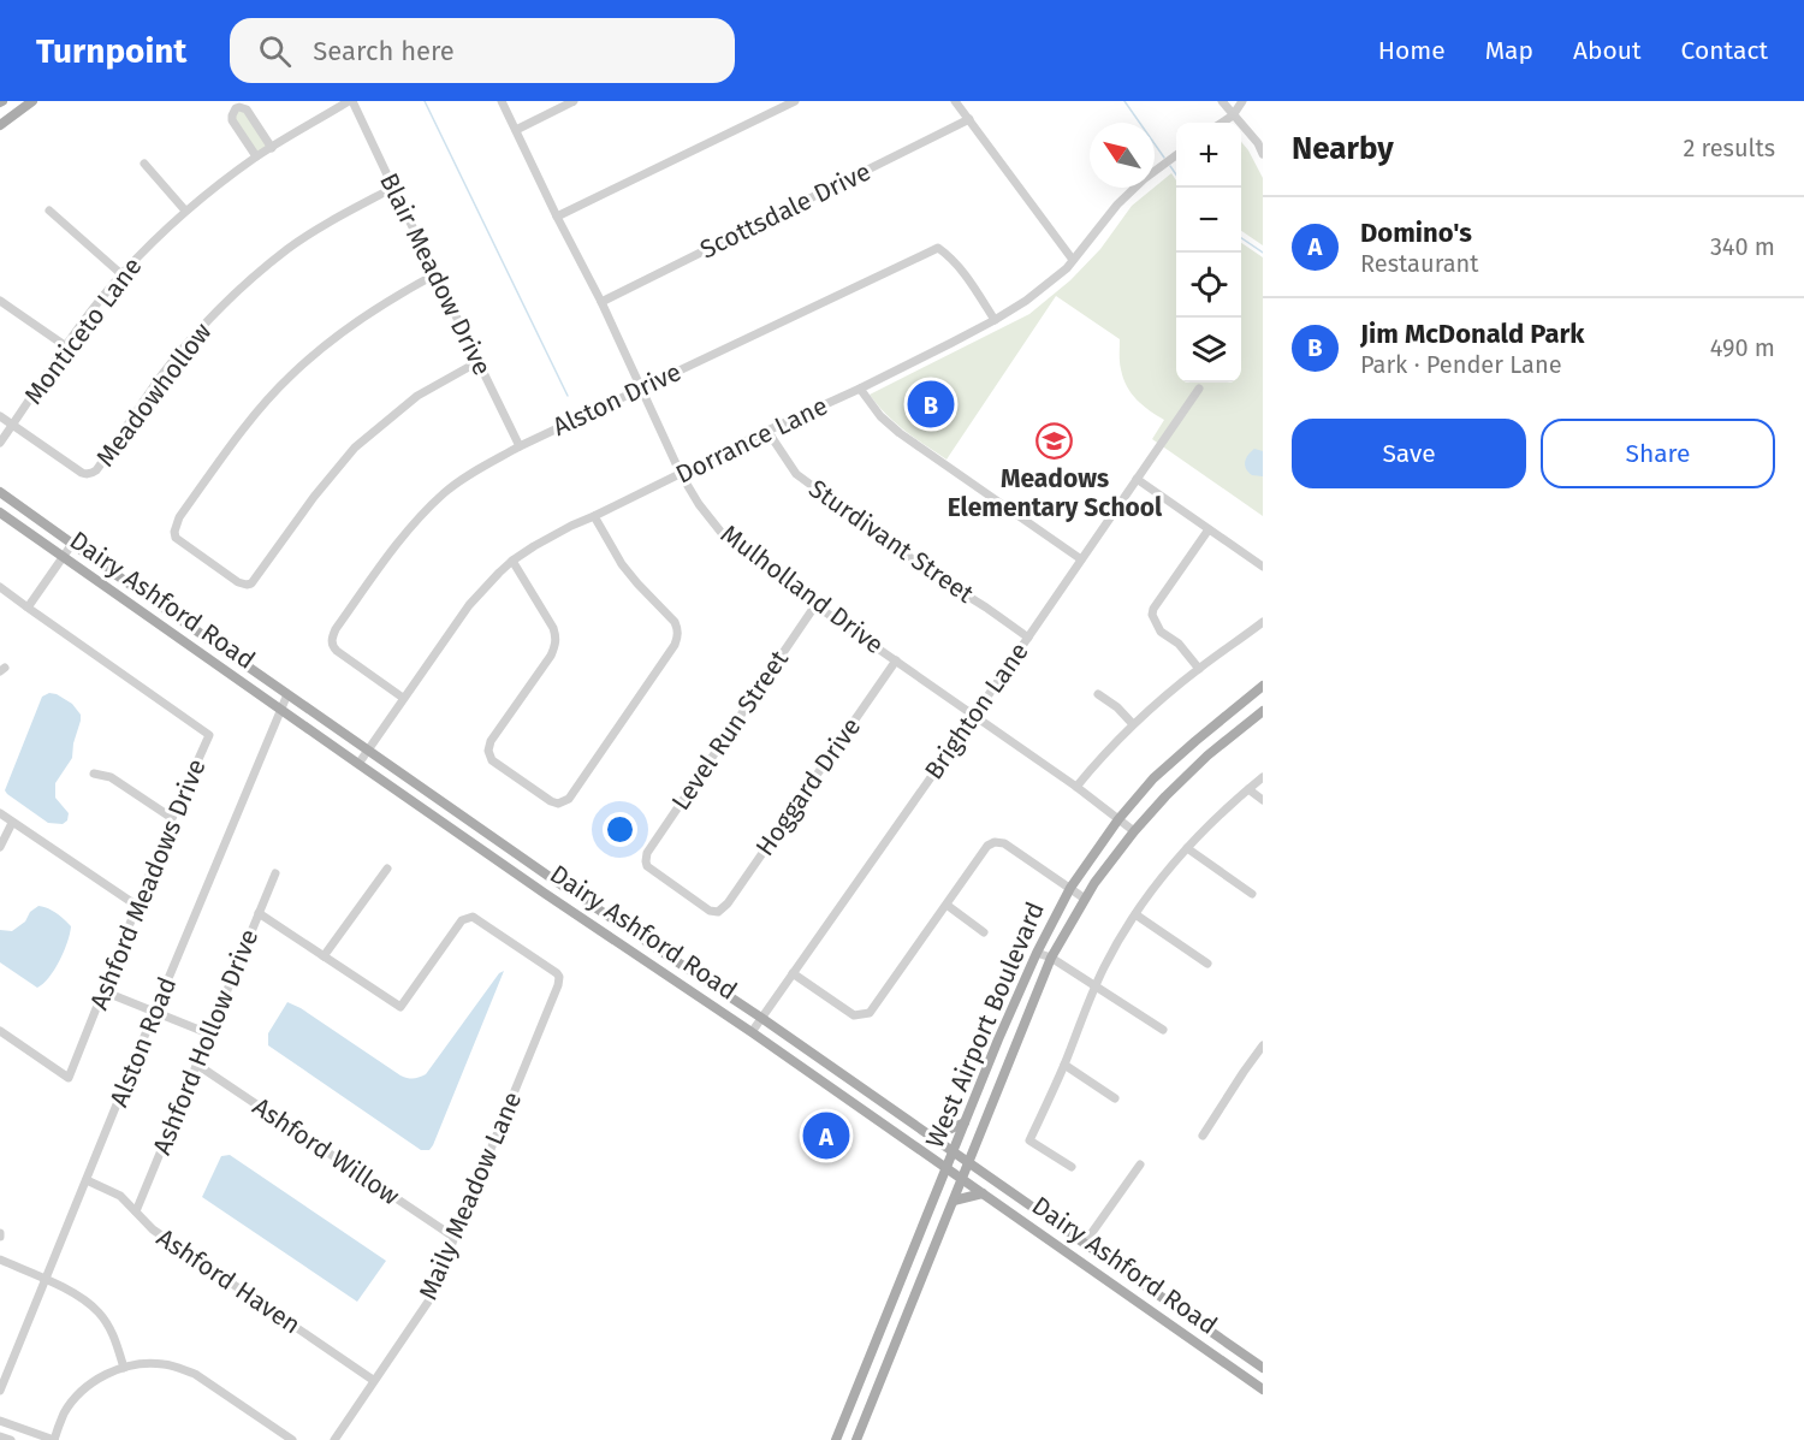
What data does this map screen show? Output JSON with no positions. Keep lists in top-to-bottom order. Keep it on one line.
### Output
{"streets":{"main road":["Dairy Ashford Road","West Airport Boulevard"],"street":["Scottsdale Drive","Blair Meadow Drive","Monticeto Lane","Meadowhollow","Alston Drive","Dorrance Lane","Sturdivant Street","Mulholland Drive","Brighton Lane","Level Run Street","Hoggard Drive","Ashford Meadows Drive","Alston Road","Ashford Hollow Drive","Ashford Willow","Maily Meadow Lane","Ashford Haven"]},"crossings":[["Scottsdale Drive","Mulholland Drive"],["Blair Meadow Drive","Monticeto Lane"],["Blair Meadow Drive","Meadowhollow"],["Blair Meadow Drive","Alston Drive"],["Monticeto Lane","Meadowhollow"],["Alston Drive","Dorrance Lane"],["Alston Drive","Mulholland Drive"],["Dorrance Lane","Sturdivant Street"],["Dorrance Lane","Mulholland Drive"],["Dorrance Lane","Dairy Ashford Road"],["Sturdivant Street","Brighton Lane"],["Mulholland Drive","Brighton Lane"],["Mulholland Drive","Level Run Street"],["Mulholland Drive","Hoggard Drive"],["Mulholland Drive","West Airport Boulevard"],["Dairy Ashford Road","Brighton Lane"],["Dairy Ashford Road","West Airport Boulevard"],["Dairy Ashford Road","Alston Road"],["Level Run Street","Hoggard Drive"],["Alston Road","Ashford Haven"],["Ashford Hollow Drive","Ashford Willow"],["Ashford Hollow Drive","Ashford Haven"],["Ashford Willow","Maily Meadow Lane"],["Maily Meadow Lane","Ashford Haven"]],"places":{"school or university":["Meadows Elementary School"]},"north":"top left","page":{"header":"Turnpoint","search":"Search here","nav":["Home","Map","About","Contact"],"heading":["Nearby","2 results"],"map_buttons":["+","−"],"list":[{"mark":"A","name":"Domino's","note":"Restaurant","value":"340 m"},{"mark":"B","name":"Jim McDonald Park","note":"Park · Pender Lane","value":"490 m"}],"pins":["B","A"],"buttons":["Save","Share"]}}
